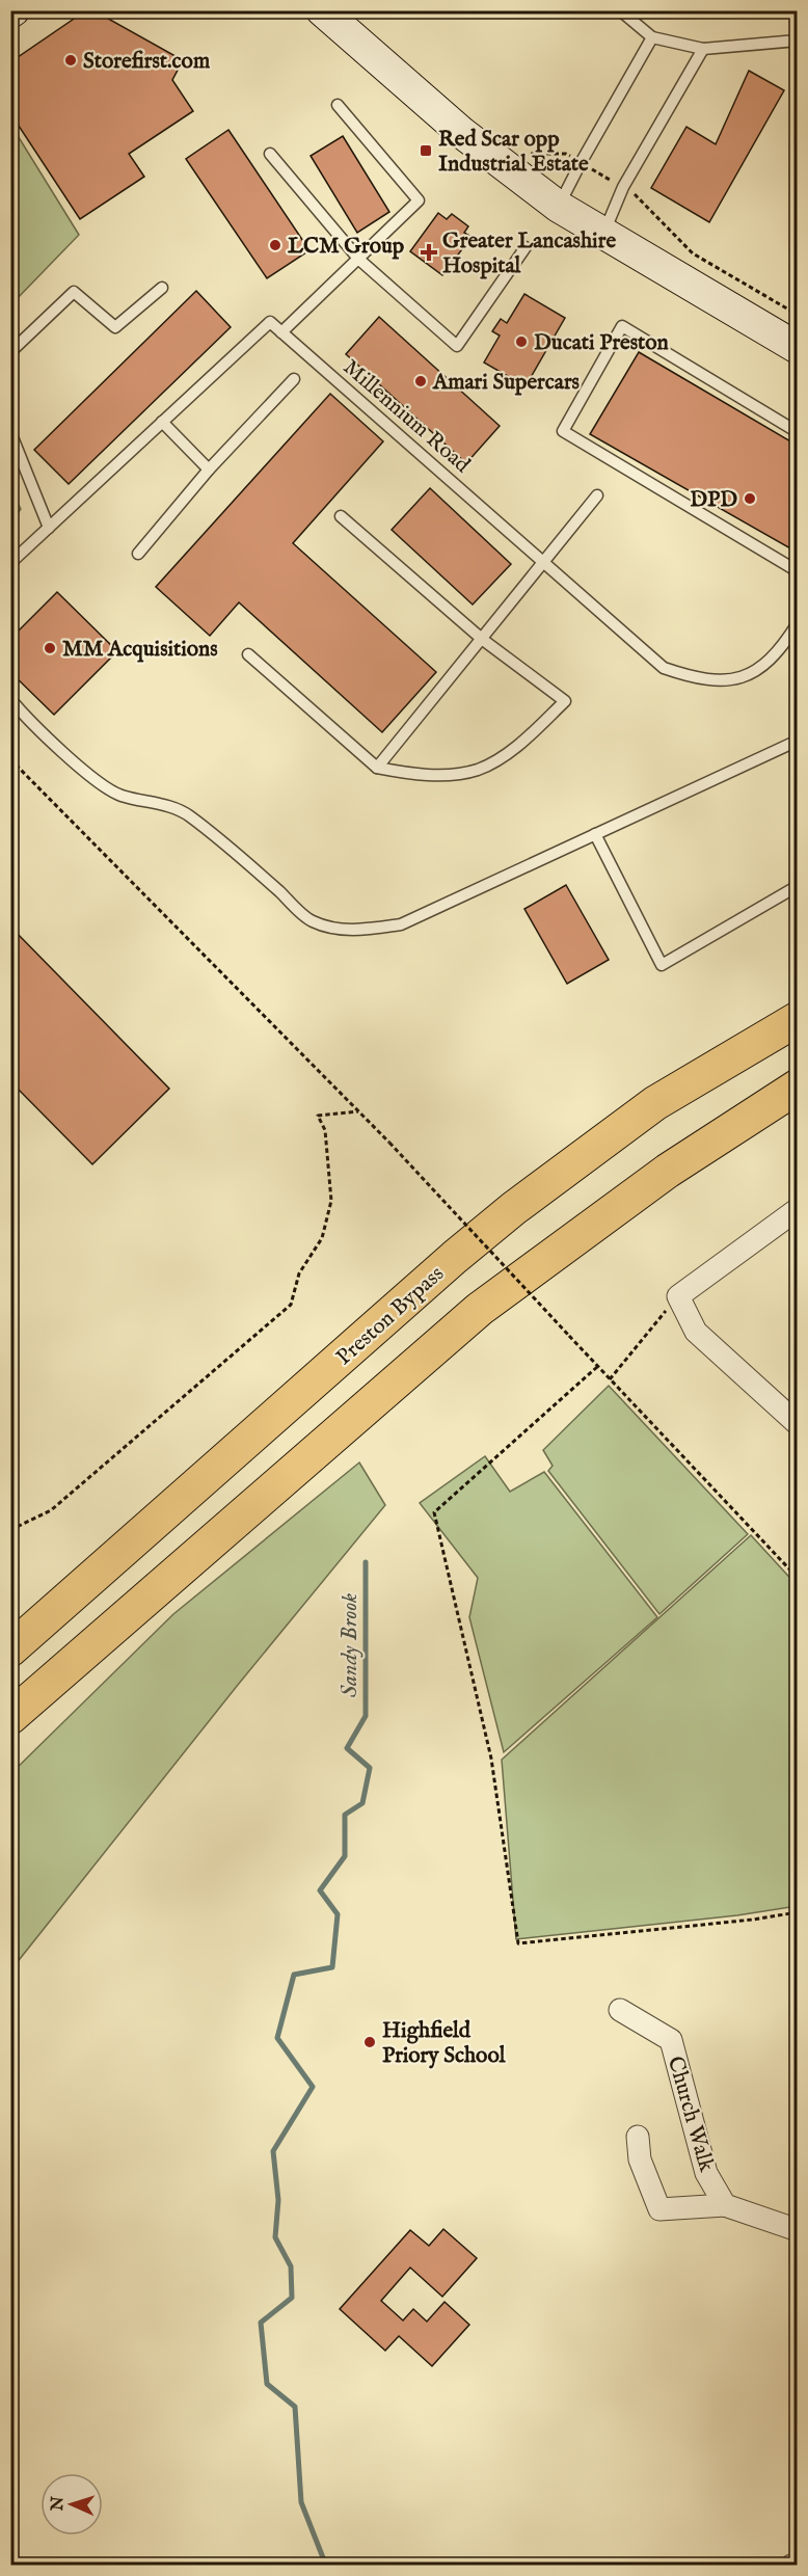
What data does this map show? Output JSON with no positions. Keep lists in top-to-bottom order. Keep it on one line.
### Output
{"streets":{"highway":["Preston Bypass"],"street":["Church Walk"],"lane":["Millennium Road"]},"water":["Sandy Brook"],"places":{"other":["Storefirst.com","LCM Group","Ducati Preston","Amari Supercars","DPD","MM Acquisitions","Highfield Priory School"],"transit":["Red Scar opp Industrial Estate"],"health":["Greater Lancashire Hospital"]},"north":"left"}
